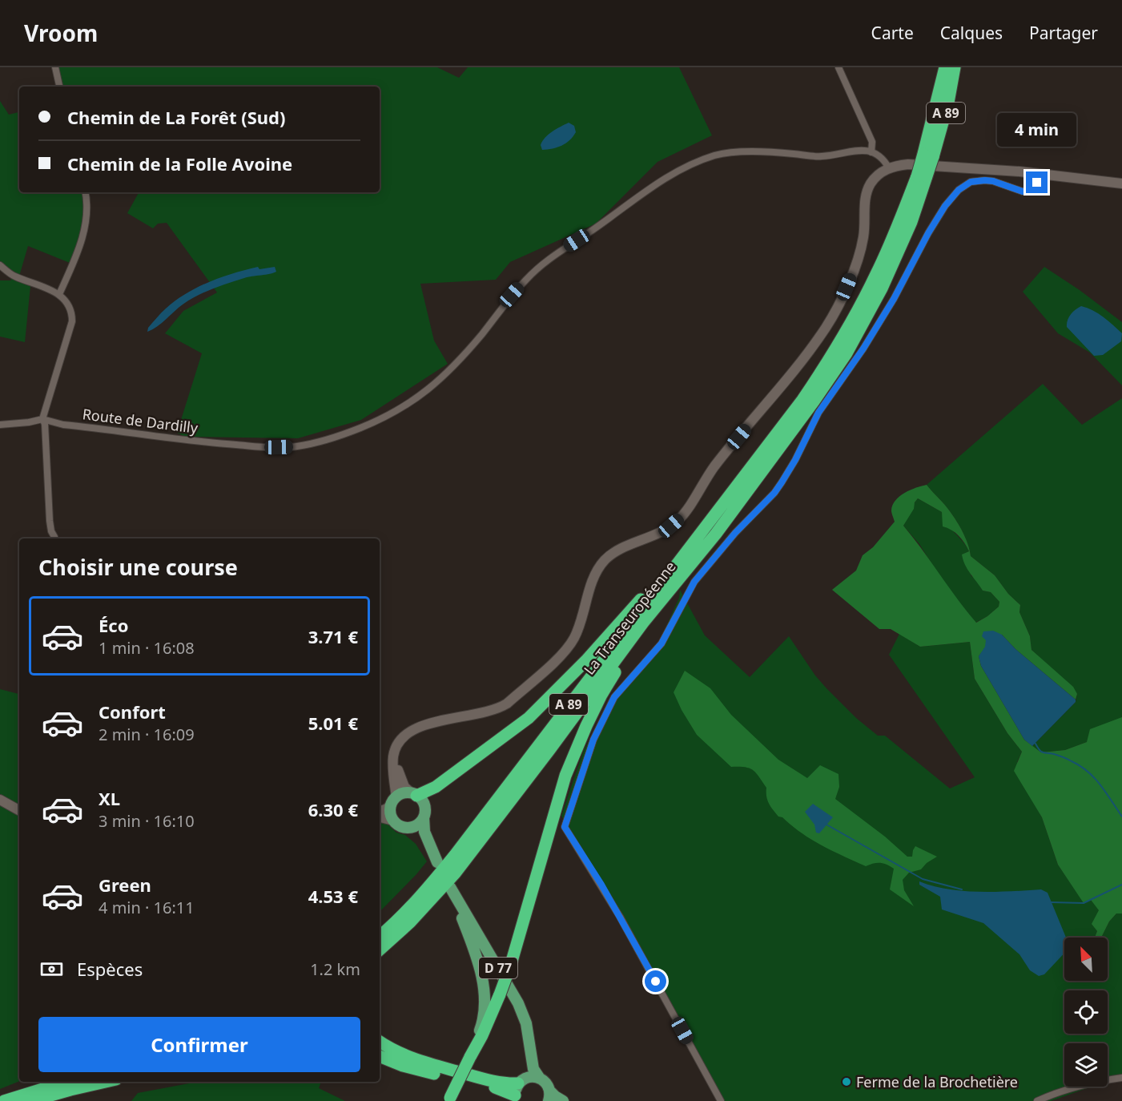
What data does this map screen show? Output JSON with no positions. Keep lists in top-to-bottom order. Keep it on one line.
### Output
{"streets":{"highway":["A 89","La Transeuropéenne"],"main road":["D 77"],"street":["Route de Dardilly"]},"places":["Ferme de la Brochetière"],"north":"top left","page":{"header":"Vroom","nav":["Carte","Calques","Partager"],"banner":["Chemin de La Forêt (Sud)","Chemin de la Folle Avoine"],"bubble":"4 min","heading":"Choisir une course","list":[{"name":"Éco","note":"1 min · 16:08","value":"3.71 €"},{"name":"Confort","note":"2 min · 16:09","value":"5.01 €"},{"name":"XL","note":"3 min · 16:10","value":"6.30 €"},{"name":"Green","note":"4 min · 16:11","value":"4.53 €"}],"pay":["Espèces","1.2 km"],"buttons":"Confirmer"}}
